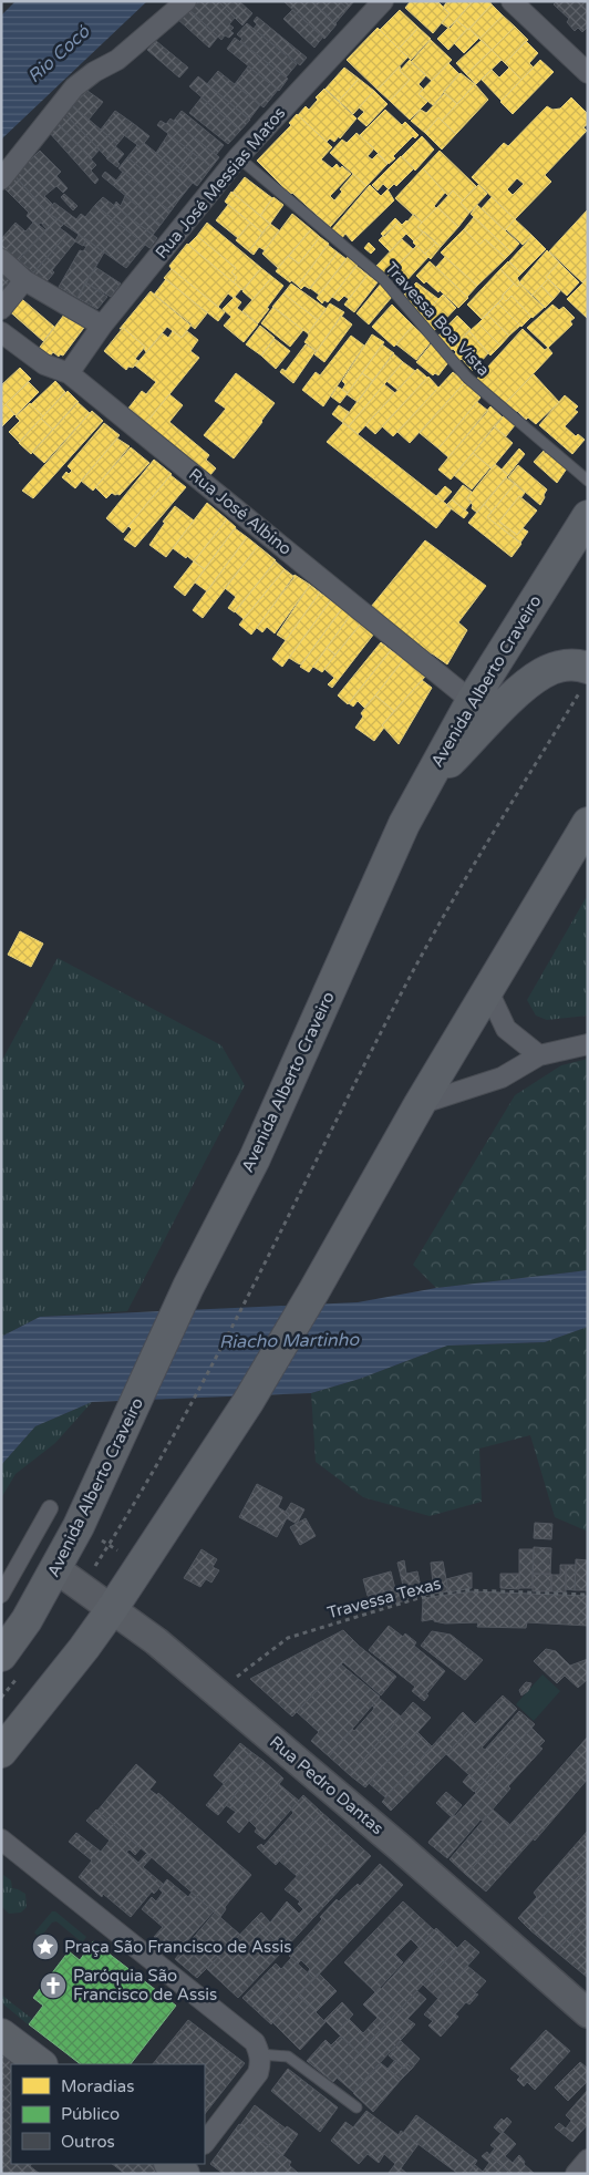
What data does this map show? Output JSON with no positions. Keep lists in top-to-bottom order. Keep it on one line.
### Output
{"streets":{"main road":["Avenida Alberto Craveiro","Rua Pedro Dantas"],"street":["Rua José Messias Matos","Rua José Albino"],"lane":["Travessa Boa Vista"],"path":["Travessa Texas"]},"crossings":[["Rua José Messias Matos","Travessa Boa Vista"],["Rua José Messias Matos","Rua José Albino"],["Rua José Albino","Avenida Alberto Craveiro"],["Avenida Alberto Craveiro","Rua Pedro Dantas"]],"water":["Rio Cocó","Riacho Martinho"],"places":{"place":["Praça São Francisco de Assis"],"church":["Paróquia São Francisco de Assis"]},"legend":["Moradias","Público","Outros"]}
